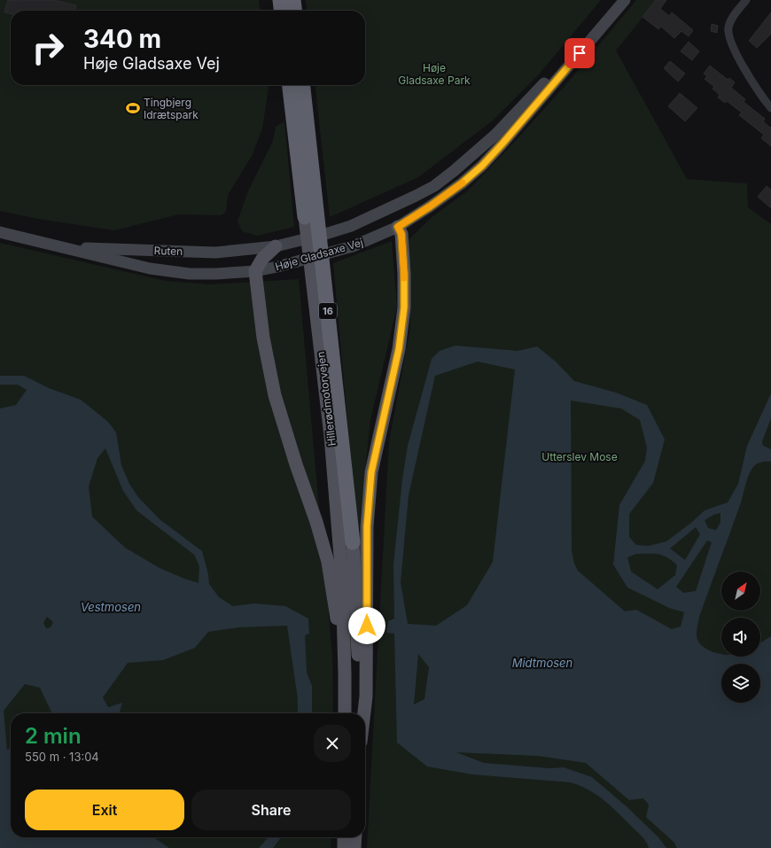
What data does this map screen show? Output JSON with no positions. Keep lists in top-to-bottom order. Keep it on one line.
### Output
{"streets":{"highway":["16","Hillerødmotorvejen"],"street":["Ruten","Høje Gladsaxe Vej"]},"crossings":[["Ruten","Høje Gladsaxe Vej"]],"water":["Vestmosen","Midtmosen"],"parks":["Høje Gladsaxe Park","Utterslev Mose"],"places":{"sports":["Tingbjerg Idrætspark"]},"north":"top right","page":{"turn":["340 m","Høje Gladsaxe Vej"],"heading":["2 min","550 m · 13:04"],"buttons":["Exit","Share"]}}
